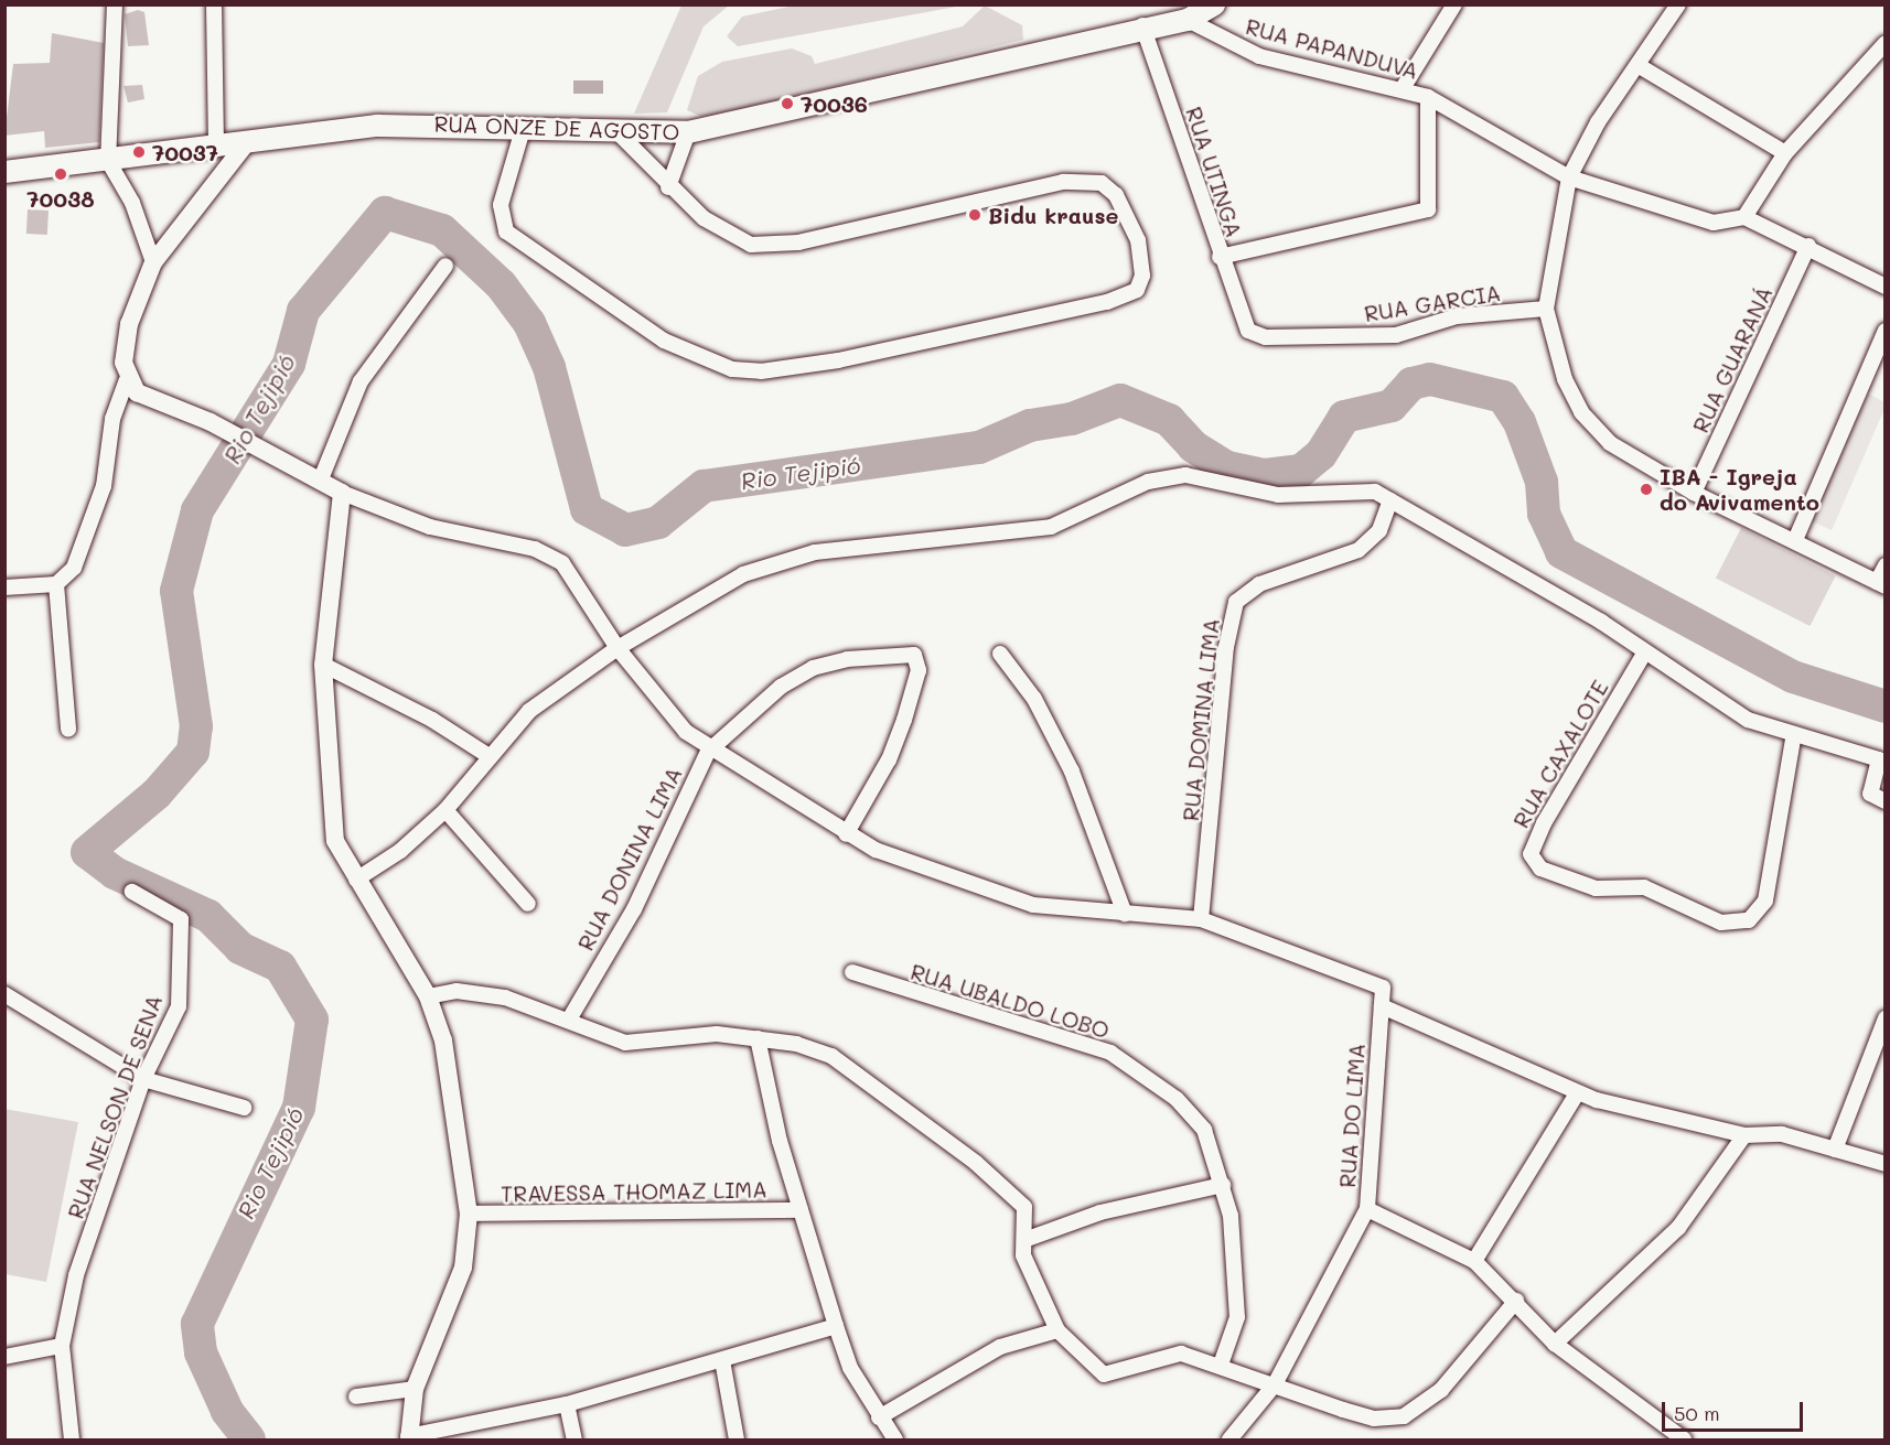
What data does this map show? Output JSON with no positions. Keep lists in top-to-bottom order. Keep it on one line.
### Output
{"streets":{"main road":["RUA ONZE DE AGOSTO"],"street":["RUA PAPANDUVA","RUA UTINGA","RUA GARCIA","RUA GUARANÁ","RUA DOMINA LIMA","RUA CAXALOTE","RUA DONINA LIMA","RUA UBALDO LOBO","RUA NELSON DE SENA","RUA DO LIMA","TRAVESSA THOMAZ LIMA"]},"crossings":[["RUA PAPANDUVA","RUA ONZE DE AGOSTO"],["RUA ONZE DE AGOSTO","RUA UTINGA"],["RUA UTINGA","RUA GARCIA"],["RUA DOMINA LIMA","RUA DO LIMA"]],"water":["Rio Tejipió"],"places":["70036","70037","70038","Bidu krause","IBA - Igreja do Avivamento"],"scale_bar":"50 m"}
